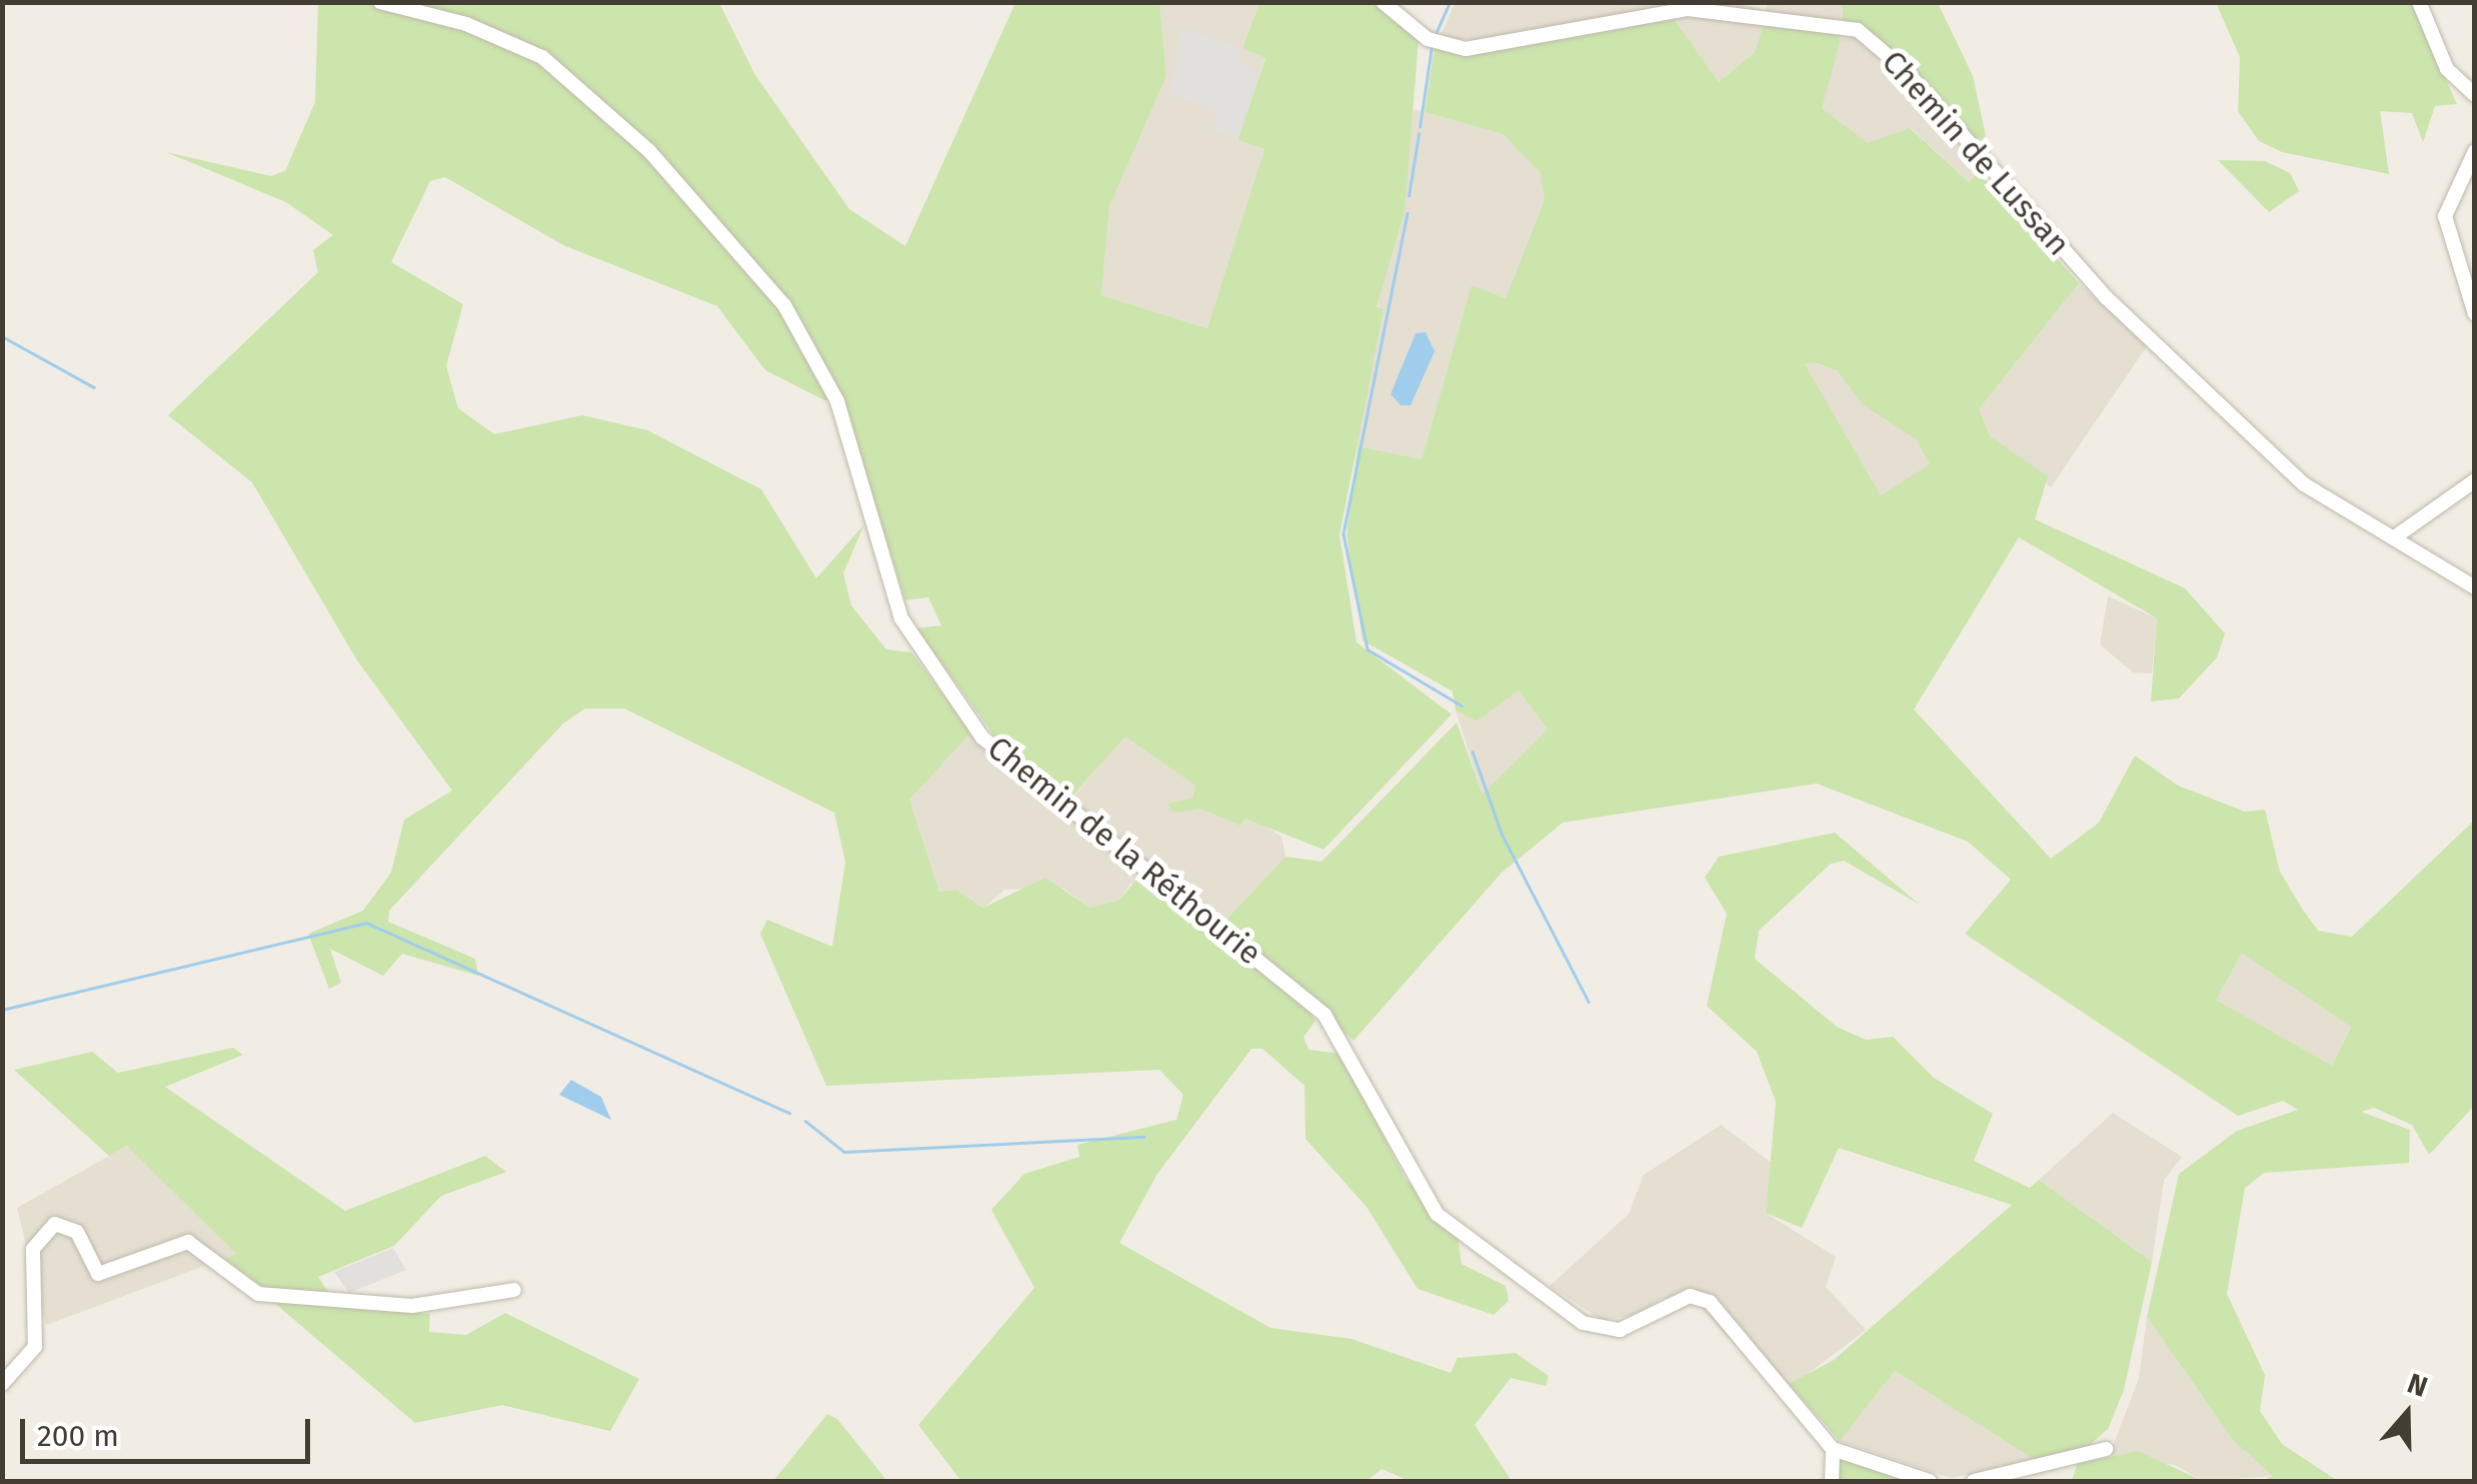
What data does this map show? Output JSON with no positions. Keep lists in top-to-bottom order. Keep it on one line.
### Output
{"streets":{"street":["Chemin de Lussan","Chemin de la Réthourie"]},"scale_bar":"200 m","north":"top"}
